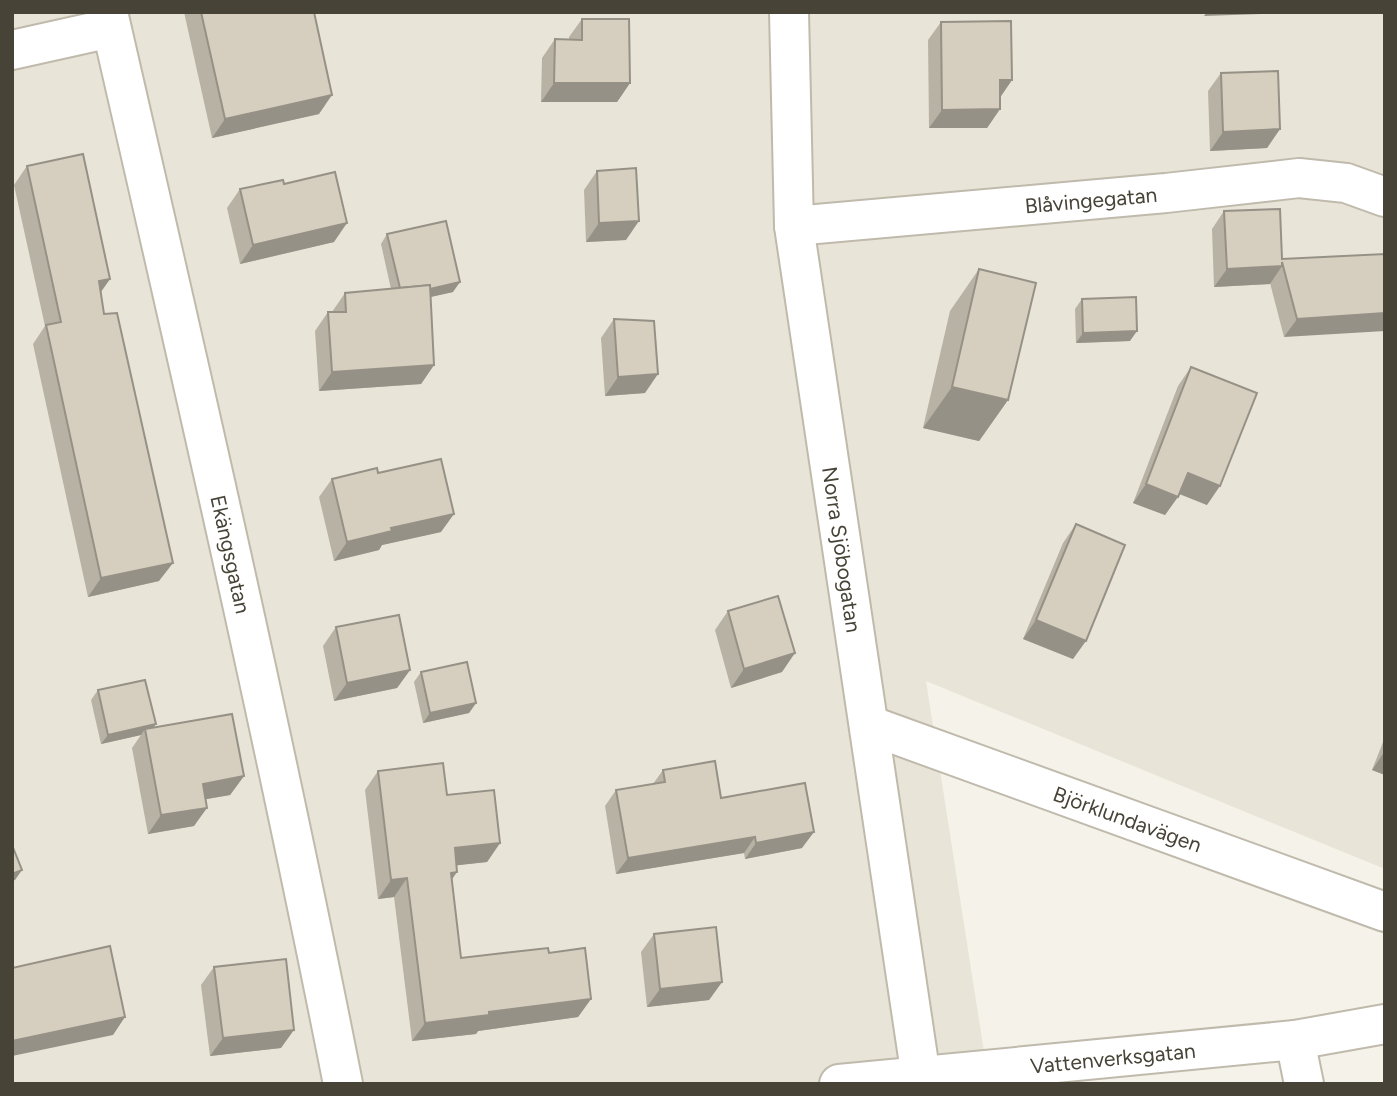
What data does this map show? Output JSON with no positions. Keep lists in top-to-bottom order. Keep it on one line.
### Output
{"streets":{"street":["Blåvingegatan","Norra Sjöbogatan","Ekängsgatan","Björklundavägen","Vattenverksgatan"]},"crossings":[["Blåvingegatan","Norra Sjöbogatan"],["Norra Sjöbogatan","Björklundavägen"],["Norra Sjöbogatan","Vattenverksgatan"]]}
